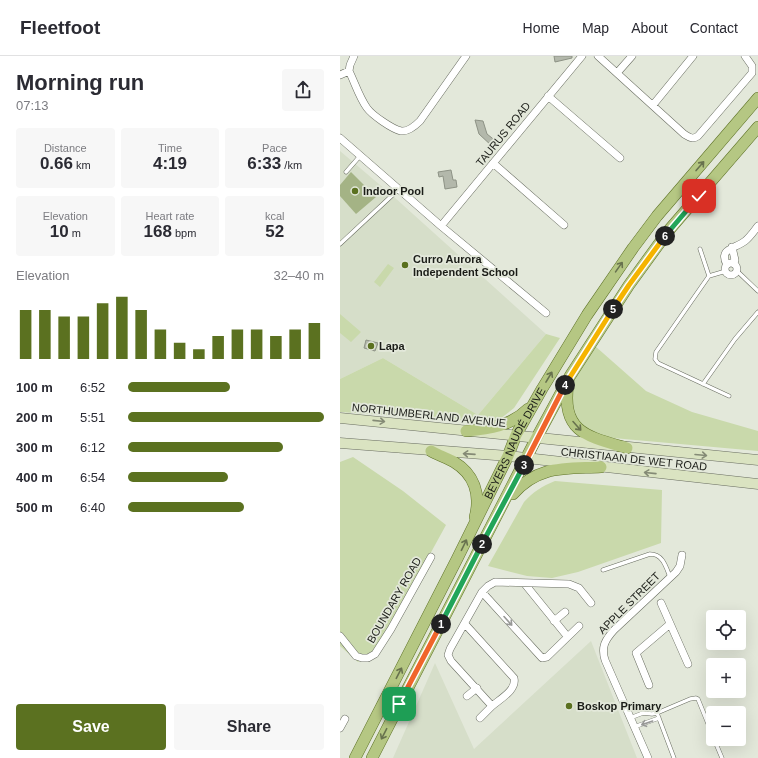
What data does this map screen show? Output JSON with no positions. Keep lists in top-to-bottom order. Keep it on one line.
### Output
{"streets":{"main road":["NORTHUMBERLAND AVENUE","BEYERS NAUDÉ DRIVE","CHRISTIAAN DE WET ROAD"],"street":["TAURUS ROAD","BOUNDARY ROAD","APPLE STREET"]},"crossings":[["NORTHUMBERLAND AVENUE","BEYERS NAUDÉ DRIVE"],["NORTHUMBERLAND AVENUE","CHRISTIAAN DE WET ROAD"],["BEYERS NAUDÉ DRIVE","CHRISTIAAN DE WET ROAD"]],"places":["Indoor Pool","Curro Aurora Independent School","Lapa","Boskop Primary"],"page":{"header":"Fleetfoot","nav":["Home","Map","About","Contact"],"heading":["Morning run","07:13"],"stats":[["Distance","0.66 km"],["Time","4:19"],["Pace","6:33 /km"],["Elevation","10 m"],["Heart rate","168 bpm"],["kcal","52"]],"pins":["6","5","4","3","2","1"],"chart":["Elevation","32–40 m"],"list":[{"name":"100 m","note":"6:52"},{"name":"200 m","note":"5:51"},{"name":"300 m","note":"6:12"},{"name":"400 m","note":"6:54"},{"name":"500 m","note":"6:40"}],"map_buttons":["+","−"],"buttons":["Save","Share"]}}
